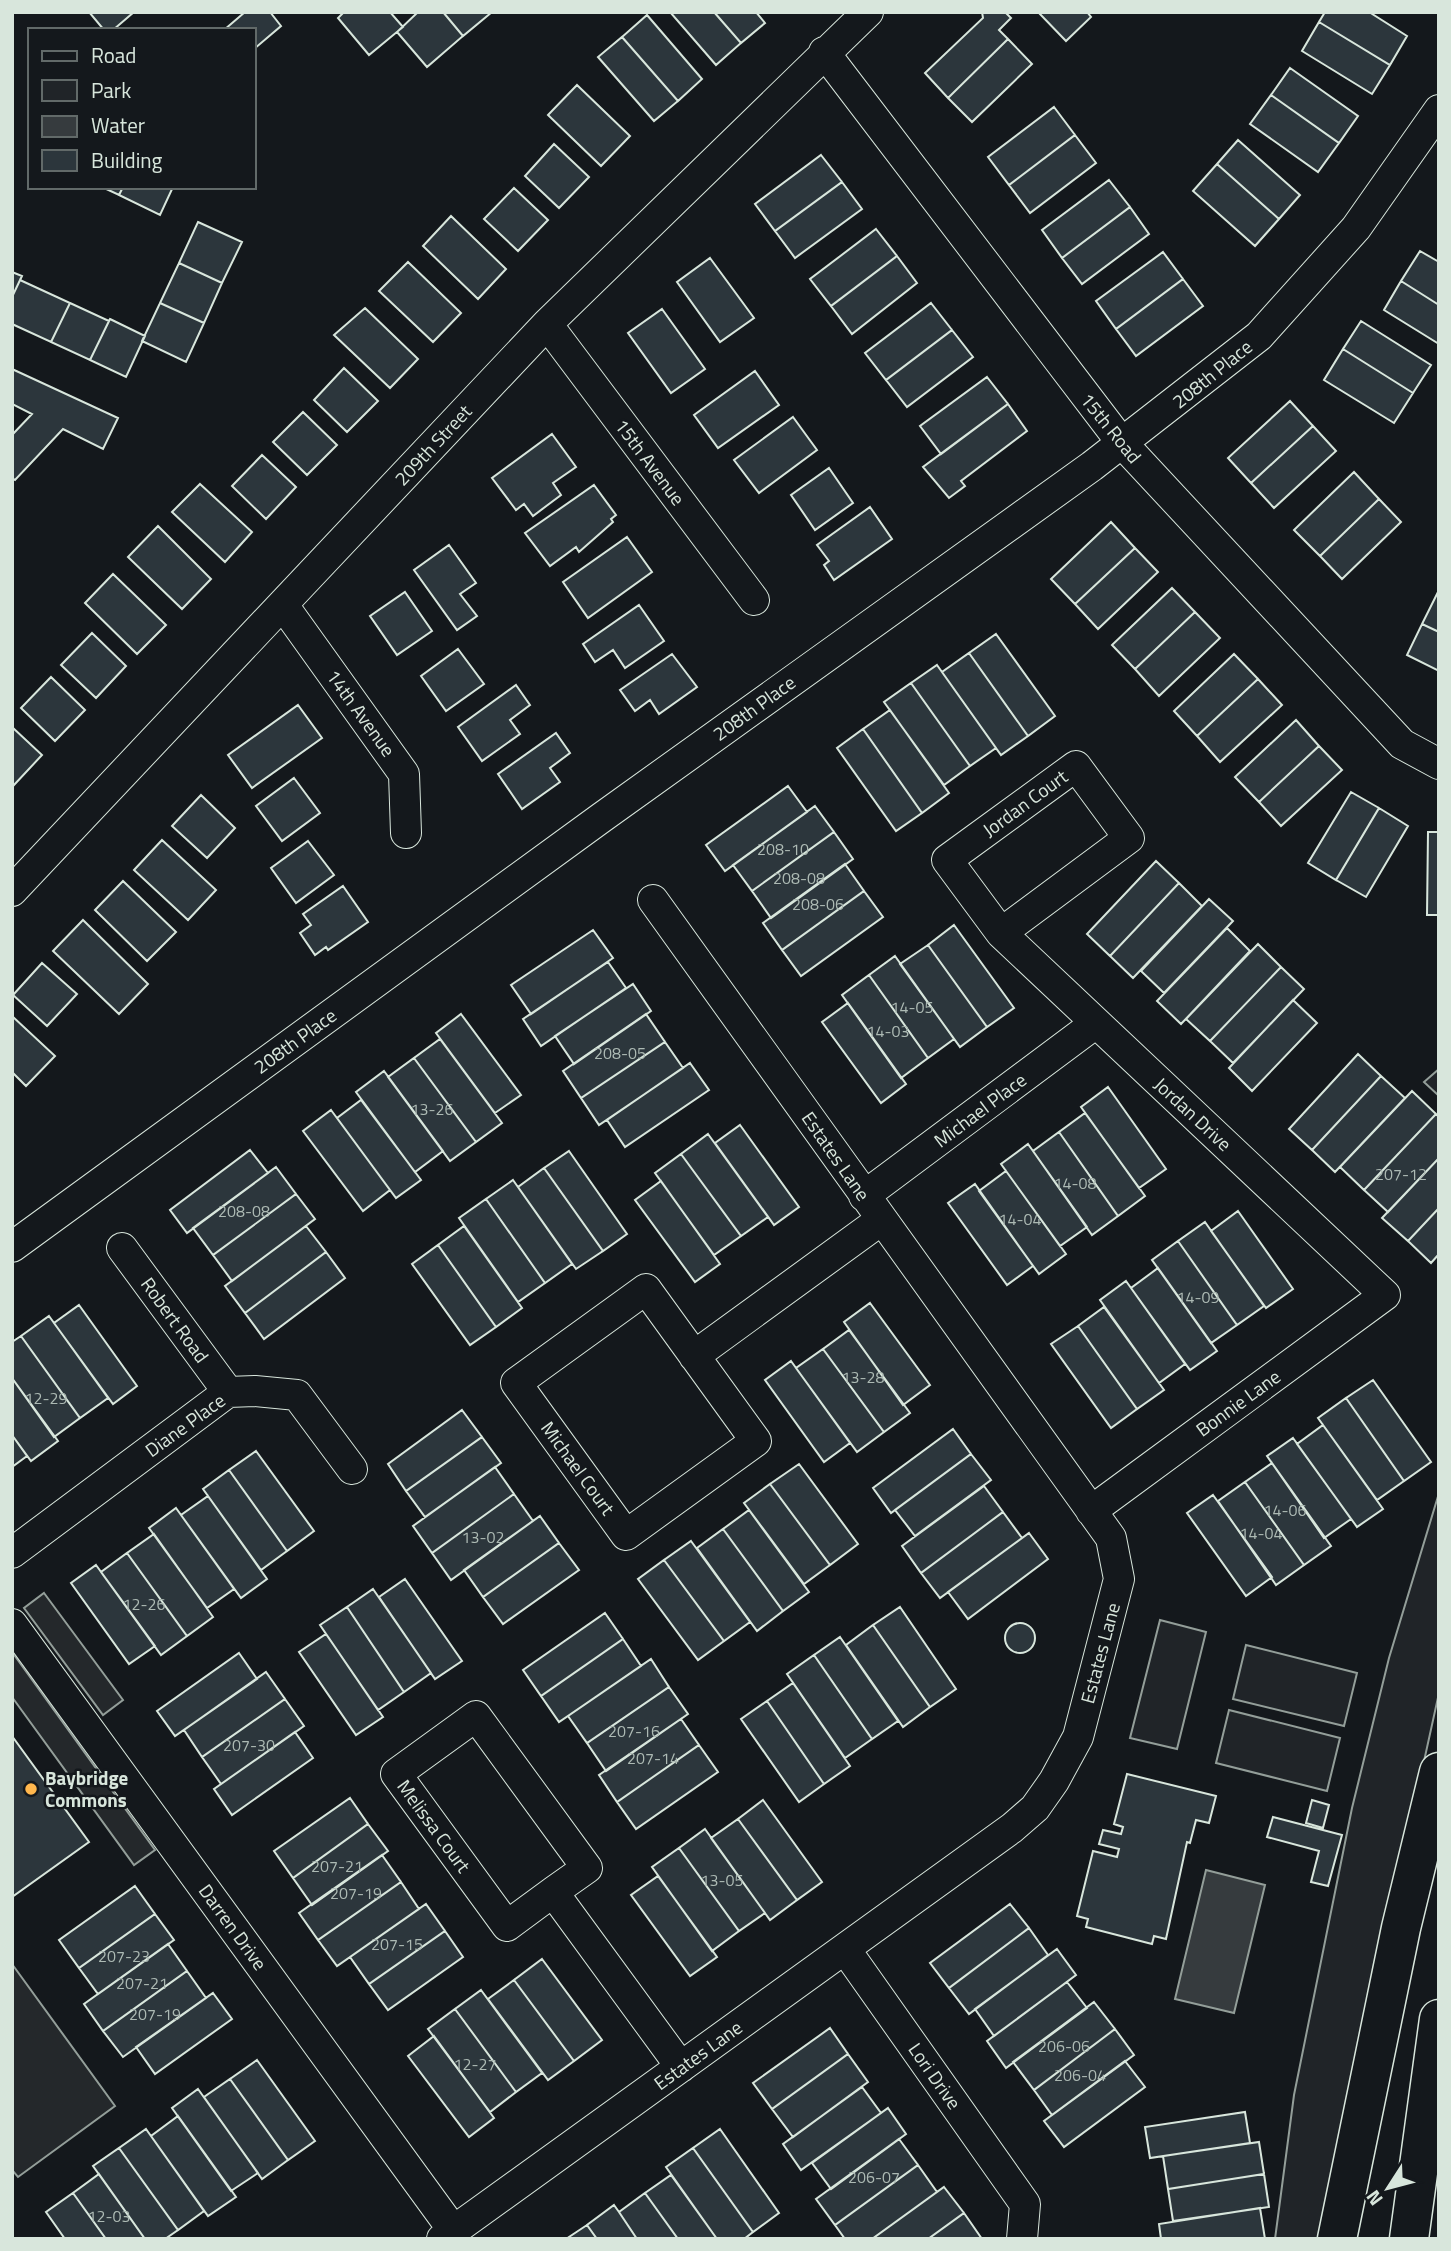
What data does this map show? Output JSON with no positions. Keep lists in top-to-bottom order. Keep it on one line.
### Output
{"streets":{"street":["208th Place","15th Road","209th Street","15th Avenue","14th Avenue","Jordan Court","Michael Place","Jordan Drive","Estates Lane","Robert Road","Bonnie Lane","Diane Place","Michael Court","Melissa Court","Darren Drive","Lori Drive"]},"crossings":[["208th Place","15th Road"],["15th Road","209th Street"],["209th Street","15th Avenue"],["209th Street","14th Avenue"],["Jordan Court","Jordan Drive"],["Michael Place","Jordan Drive"],["Michael Place","Estates Lane"],["Jordan Drive","Bonnie Lane"],["Estates Lane","Bonnie Lane"],["Estates Lane","Darren Drive"],["Estates Lane","Lori Drive"],["Robert Road","Diane Place"]],"places":["Baybridge Commons"],"house_numbers":["208-10","208-08","208-06","14-05","14-03","208-05","13-26","207-12","14-08","208-08","14-04","14-09","13-28","12-29","14-06","14-04","13-02","12-26","207-16","207-30","207-14","207-21","13-05","207-19","207-15","207-23","207-21","207-19","206-06","12-27","206-04","206-07","12-03"],"legend":["Road","Park","Water","Building"],"north":"bottom left"}
